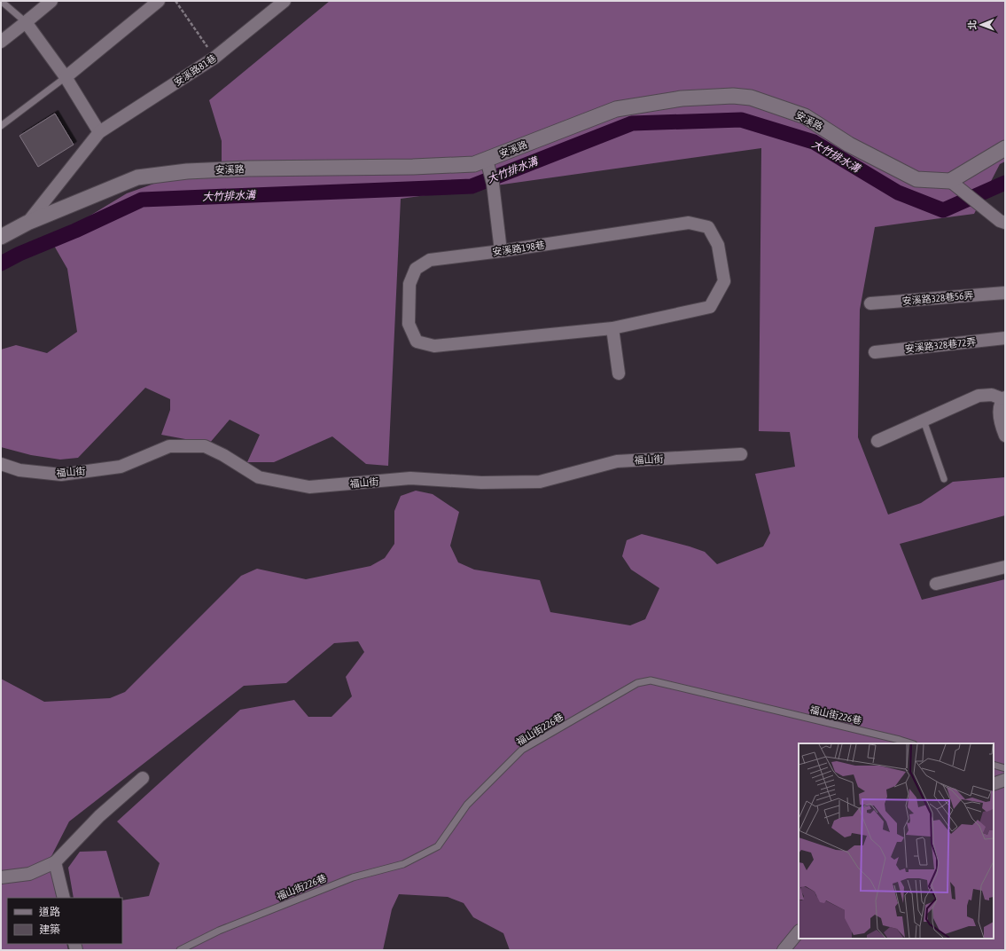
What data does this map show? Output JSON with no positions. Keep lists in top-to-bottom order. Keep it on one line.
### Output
{"streets":{"street":["安溪路81巷","安溪路","安溪路198巷","安溪路328巷56弄","安溪路328巷72弄","福山街"],"lane":["福山街226巷"]},"crossings":[["安溪路81巷","安溪路"]],"water":["大竹排水溝"],"legend":["道路","建築"],"north":"left"}
